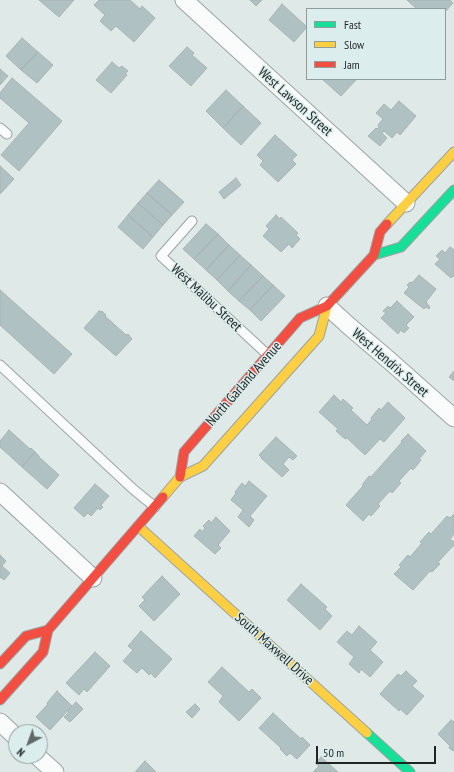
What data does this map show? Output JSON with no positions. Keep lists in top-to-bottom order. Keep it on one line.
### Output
{"streets":{"main road":["North Garland Avenue","South Maxwell Drive"],"street":["West Lawson Street","West Hendrix Street"],"lane":["West Malibu Street"]},"crossings":[["West Lawson Street","North Garland Avenue"],["West Malibu Street","North Garland Avenue"],["West Hendrix Street","North Garland Avenue"],["North Garland Avenue","South Maxwell Drive"]],"legend":["Fast","Slow","Jam"],"scale_bar":"50 m","north":"bottom left"}
